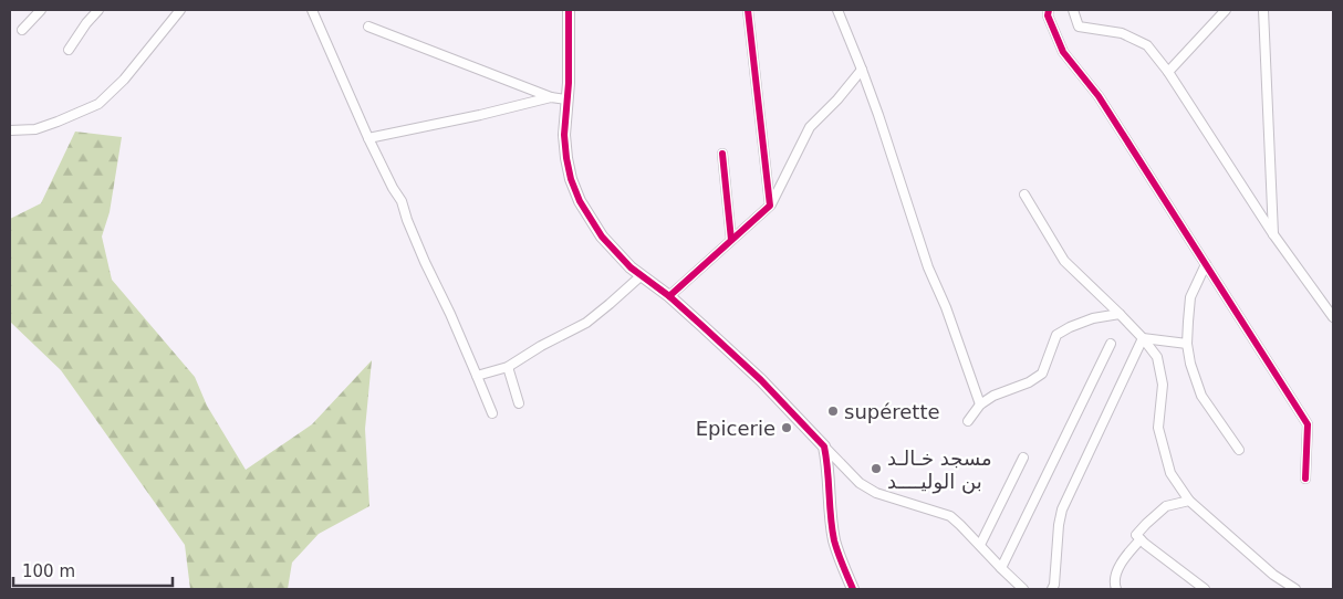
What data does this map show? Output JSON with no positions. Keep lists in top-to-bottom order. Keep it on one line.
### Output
{"places":["supérette","Epicerie","مسجد خـالـد بن الوليــــد"],"scale_bar":"100 m"}
